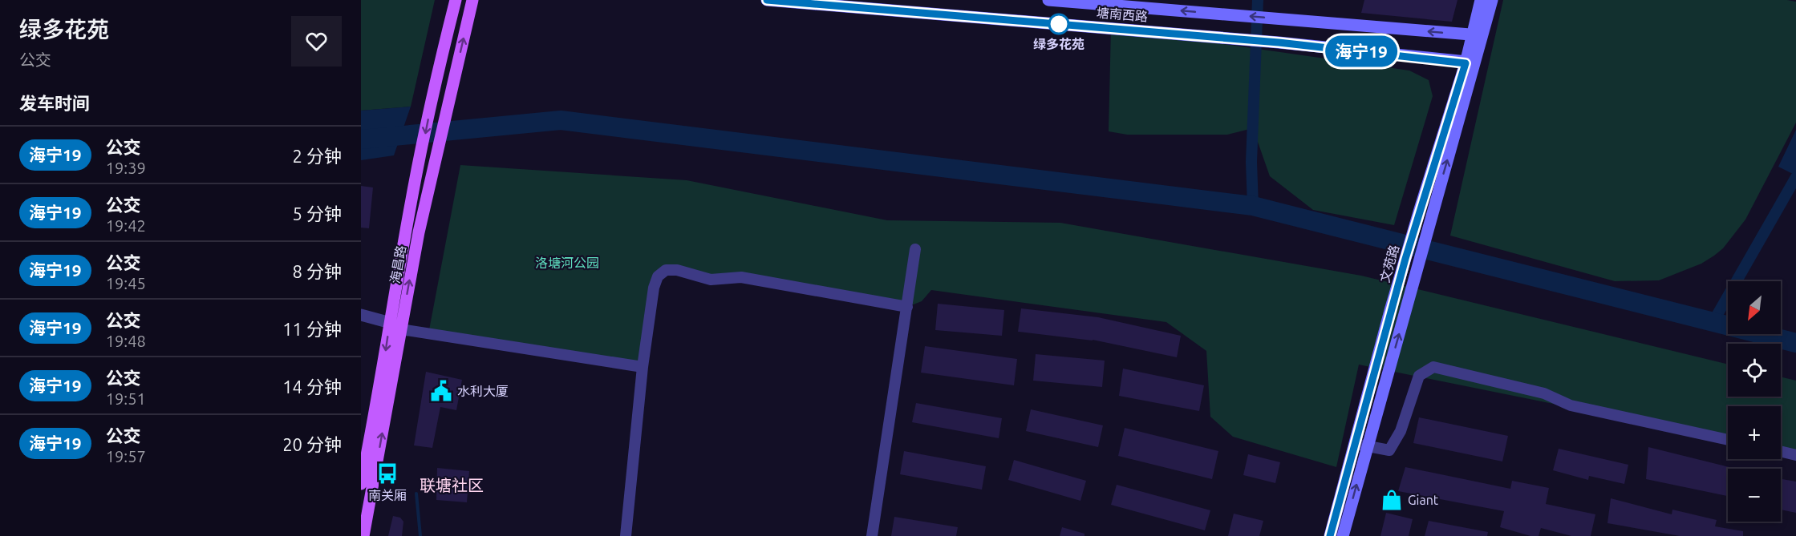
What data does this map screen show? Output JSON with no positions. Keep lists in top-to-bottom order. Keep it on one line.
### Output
{"streets":{"main road":["塘南西路","文苑路","海昌路"]},"crossings":[["塘南西路","文苑路"]],"districts":["联塘社区"],"parks":["洛塘河公园"],"places":{"other":["绿多花苑"],"public building":["水利大厦"],"bus stop":["南关厢"],"shop":["Giant"]},"lines":["bus line 海宁19"],"north":"bottom left","page":{"heading":[["绿多花苑","公交"],"发车时间"],"on_map":"海宁19","list":[{"mark":"海宁19","name":"公交","note":"19:39","value":"2 分钟"},{"mark":"海宁19","name":"公交","note":"19:42","value":"5 分钟"},{"mark":"海宁19","name":"公交","note":"19:45","value":"8 分钟"},{"mark":"海宁19","name":"公交","note":"19:48","value":"11 分钟"},{"mark":"海宁19","name":"公交","note":"19:51","value":"14 分钟"},{"mark":"海宁19","name":"公交","note":"19:57","value":"20 分钟"}],"map_buttons":["+","−"]}}
